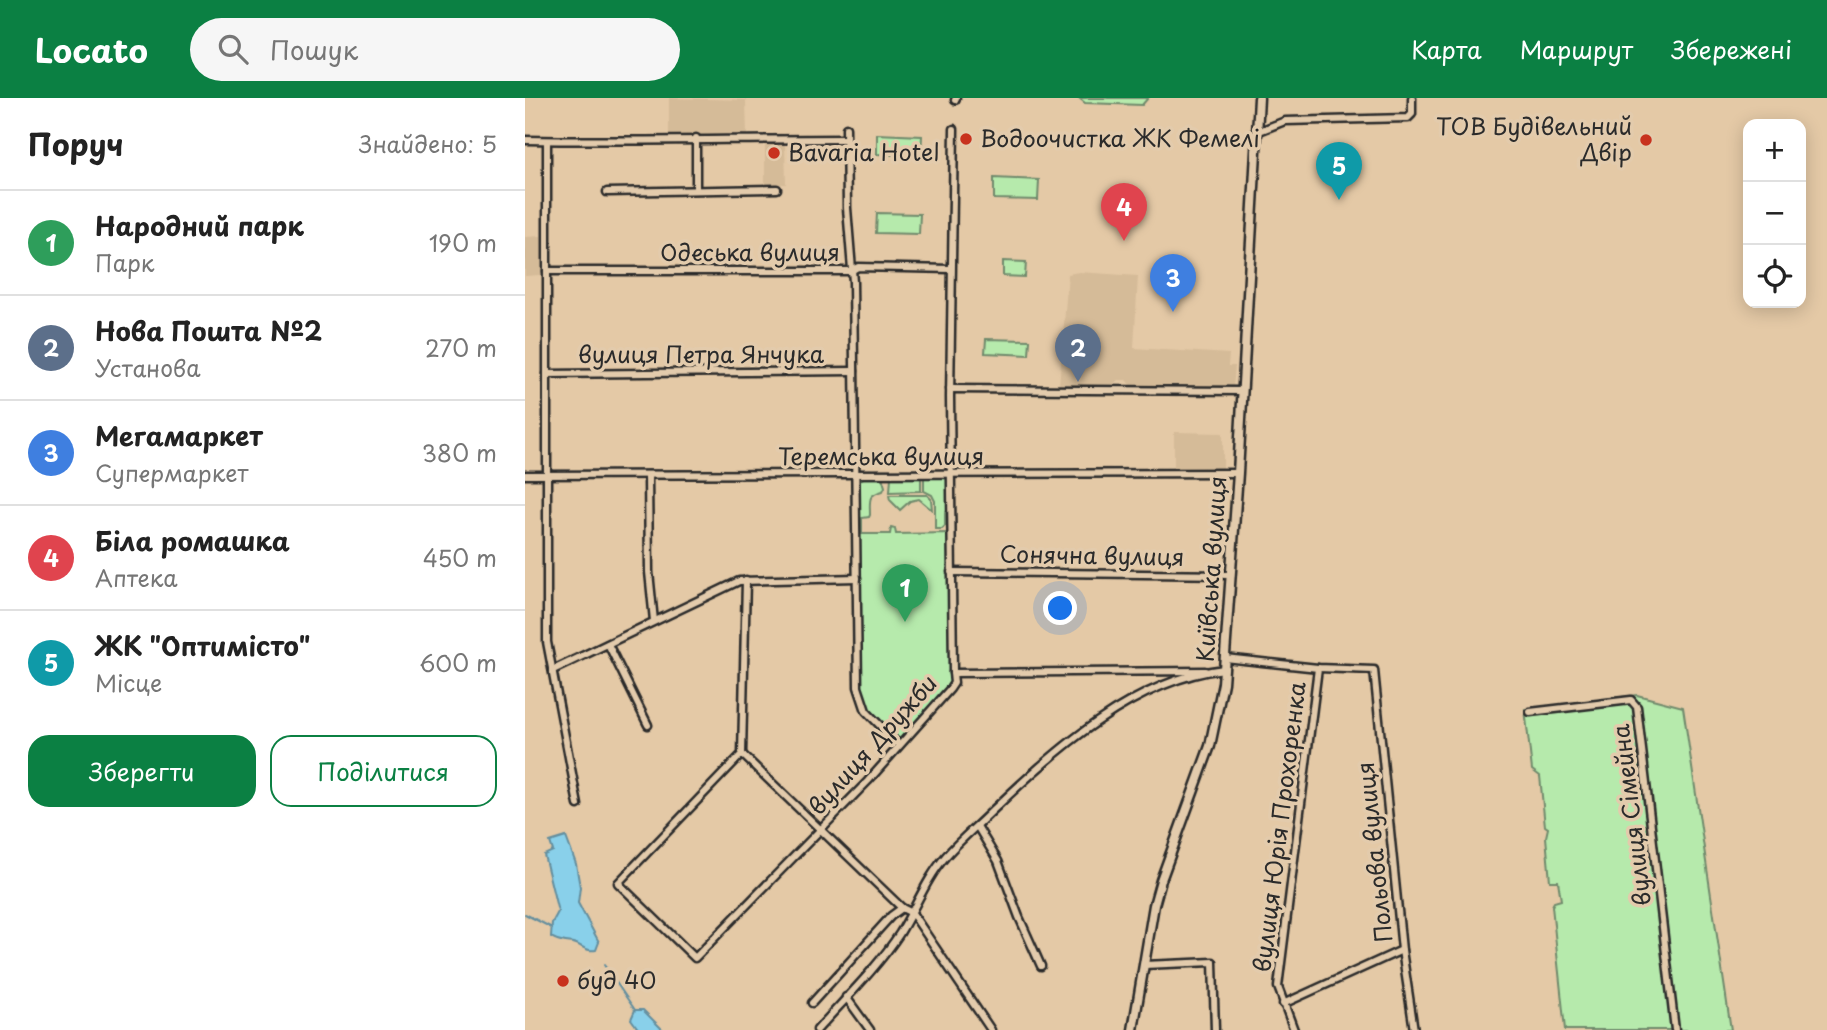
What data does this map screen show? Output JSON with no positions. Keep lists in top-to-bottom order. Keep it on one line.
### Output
{"streets":{"street":["Одеська вулиця","вулиця Петра Янчука","Теремська вулиця","Сонячна вулиця","Київська вулиця","вулиця Дружби","вулиця Сімейна","вулиця Юрія Прохоренка","Польова вулиця"]},"crossings":[["Теремська вулиця","Київська вулиця"],["Сонячна вулиця","Київська вулиця"],["вулиця Юрія Прохоренка","Польова вулиця"]],"places":["Водоочистка ЖК Фемелі","ТОВ Будівельний Двір","Bavaria Hotel","буд 40"],"page":{"header":"Locato","search":"Пошук","nav":["Карта","Маршрут","Збережені"],"heading":["Поруч","Знайдено: 5"],"map_buttons":["+","−"],"pins":["5","4","3","2","1"],"list":[{"mark":"1","name":"Народний парк","note":"Парк","value":"190 m"},{"mark":"2","name":"Нова Пошта №2","note":"Установа","value":"270 m"},{"mark":"3","name":"Мегамаркет","note":"Супермаркет","value":"380 m"},{"mark":"4","name":"Біла ромашка","note":"Аптека","value":"450 m"},{"mark":"5","name":"ЖК \"Оптимісто\"","note":"Місце","value":"600 m"}],"buttons":["Зберегти","Поділитися"]}}
